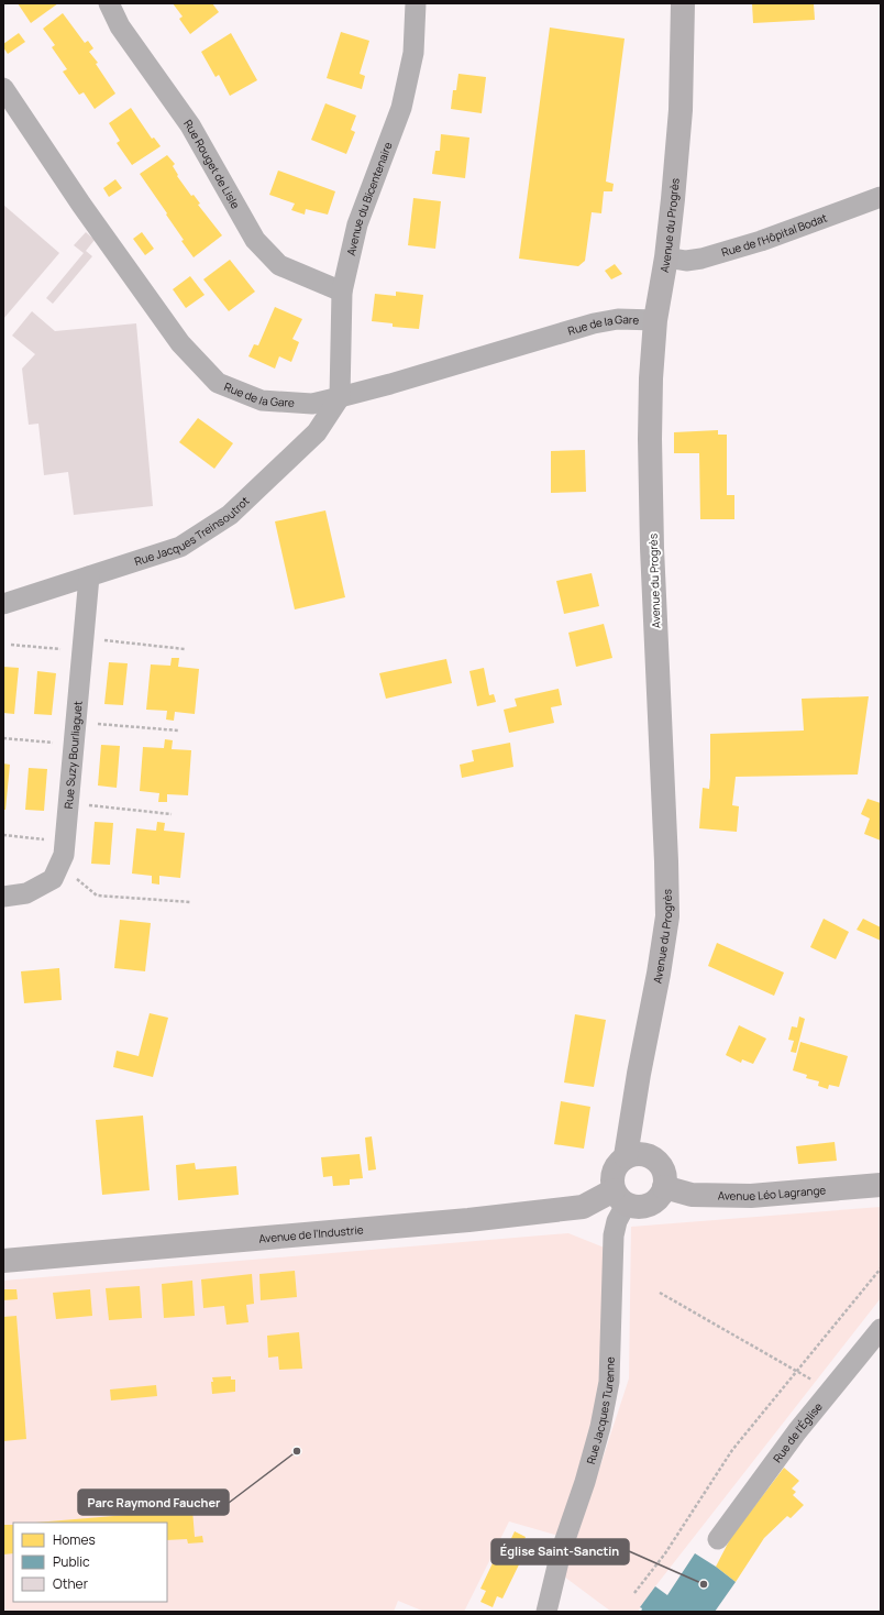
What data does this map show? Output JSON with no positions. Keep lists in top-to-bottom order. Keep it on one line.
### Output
{"streets":{"street":["Rue Rouget de Lisle","Avenue du Bicentenaire","Avenue du Progrès","Rue de l'Hôpital Bodat","Rue de la Gare","Rue Jacques Treinsoutrot","Rue Suzy Bourliaguet","Avenue Léo Lagrange","Avenue de l'Industrie","Rue Jacques Turenne","Rue de l'Église"]},"crossings":[["Rue Rouget de Lisle","Avenue du Bicentenaire"],["Avenue du Bicentenaire","Rue de la Gare"],["Avenue du Bicentenaire","Rue Jacques Treinsoutrot"],["Avenue du Progrès","Rue de l'Hôpital Bodat"],["Avenue du Progrès","Rue de la Gare"],["Avenue du Progrès","Avenue Léo Lagrange"],["Avenue du Progrès","Avenue de l'Industrie"],["Avenue du Progrès","Rue Jacques Turenne"],["Rue de la Gare","Rue Jacques Treinsoutrot"],["Rue Jacques Treinsoutrot","Rue Suzy Bourliaguet"],["Avenue Léo Lagrange","Avenue de l'Industrie"],["Avenue Léo Lagrange","Rue Jacques Turenne"],["Avenue de l'Industrie","Rue Jacques Turenne"]],"places":["Parc Raymond Faucher","Église Saint-Sanctin"],"legend":["Homes","Public","Other"]}
